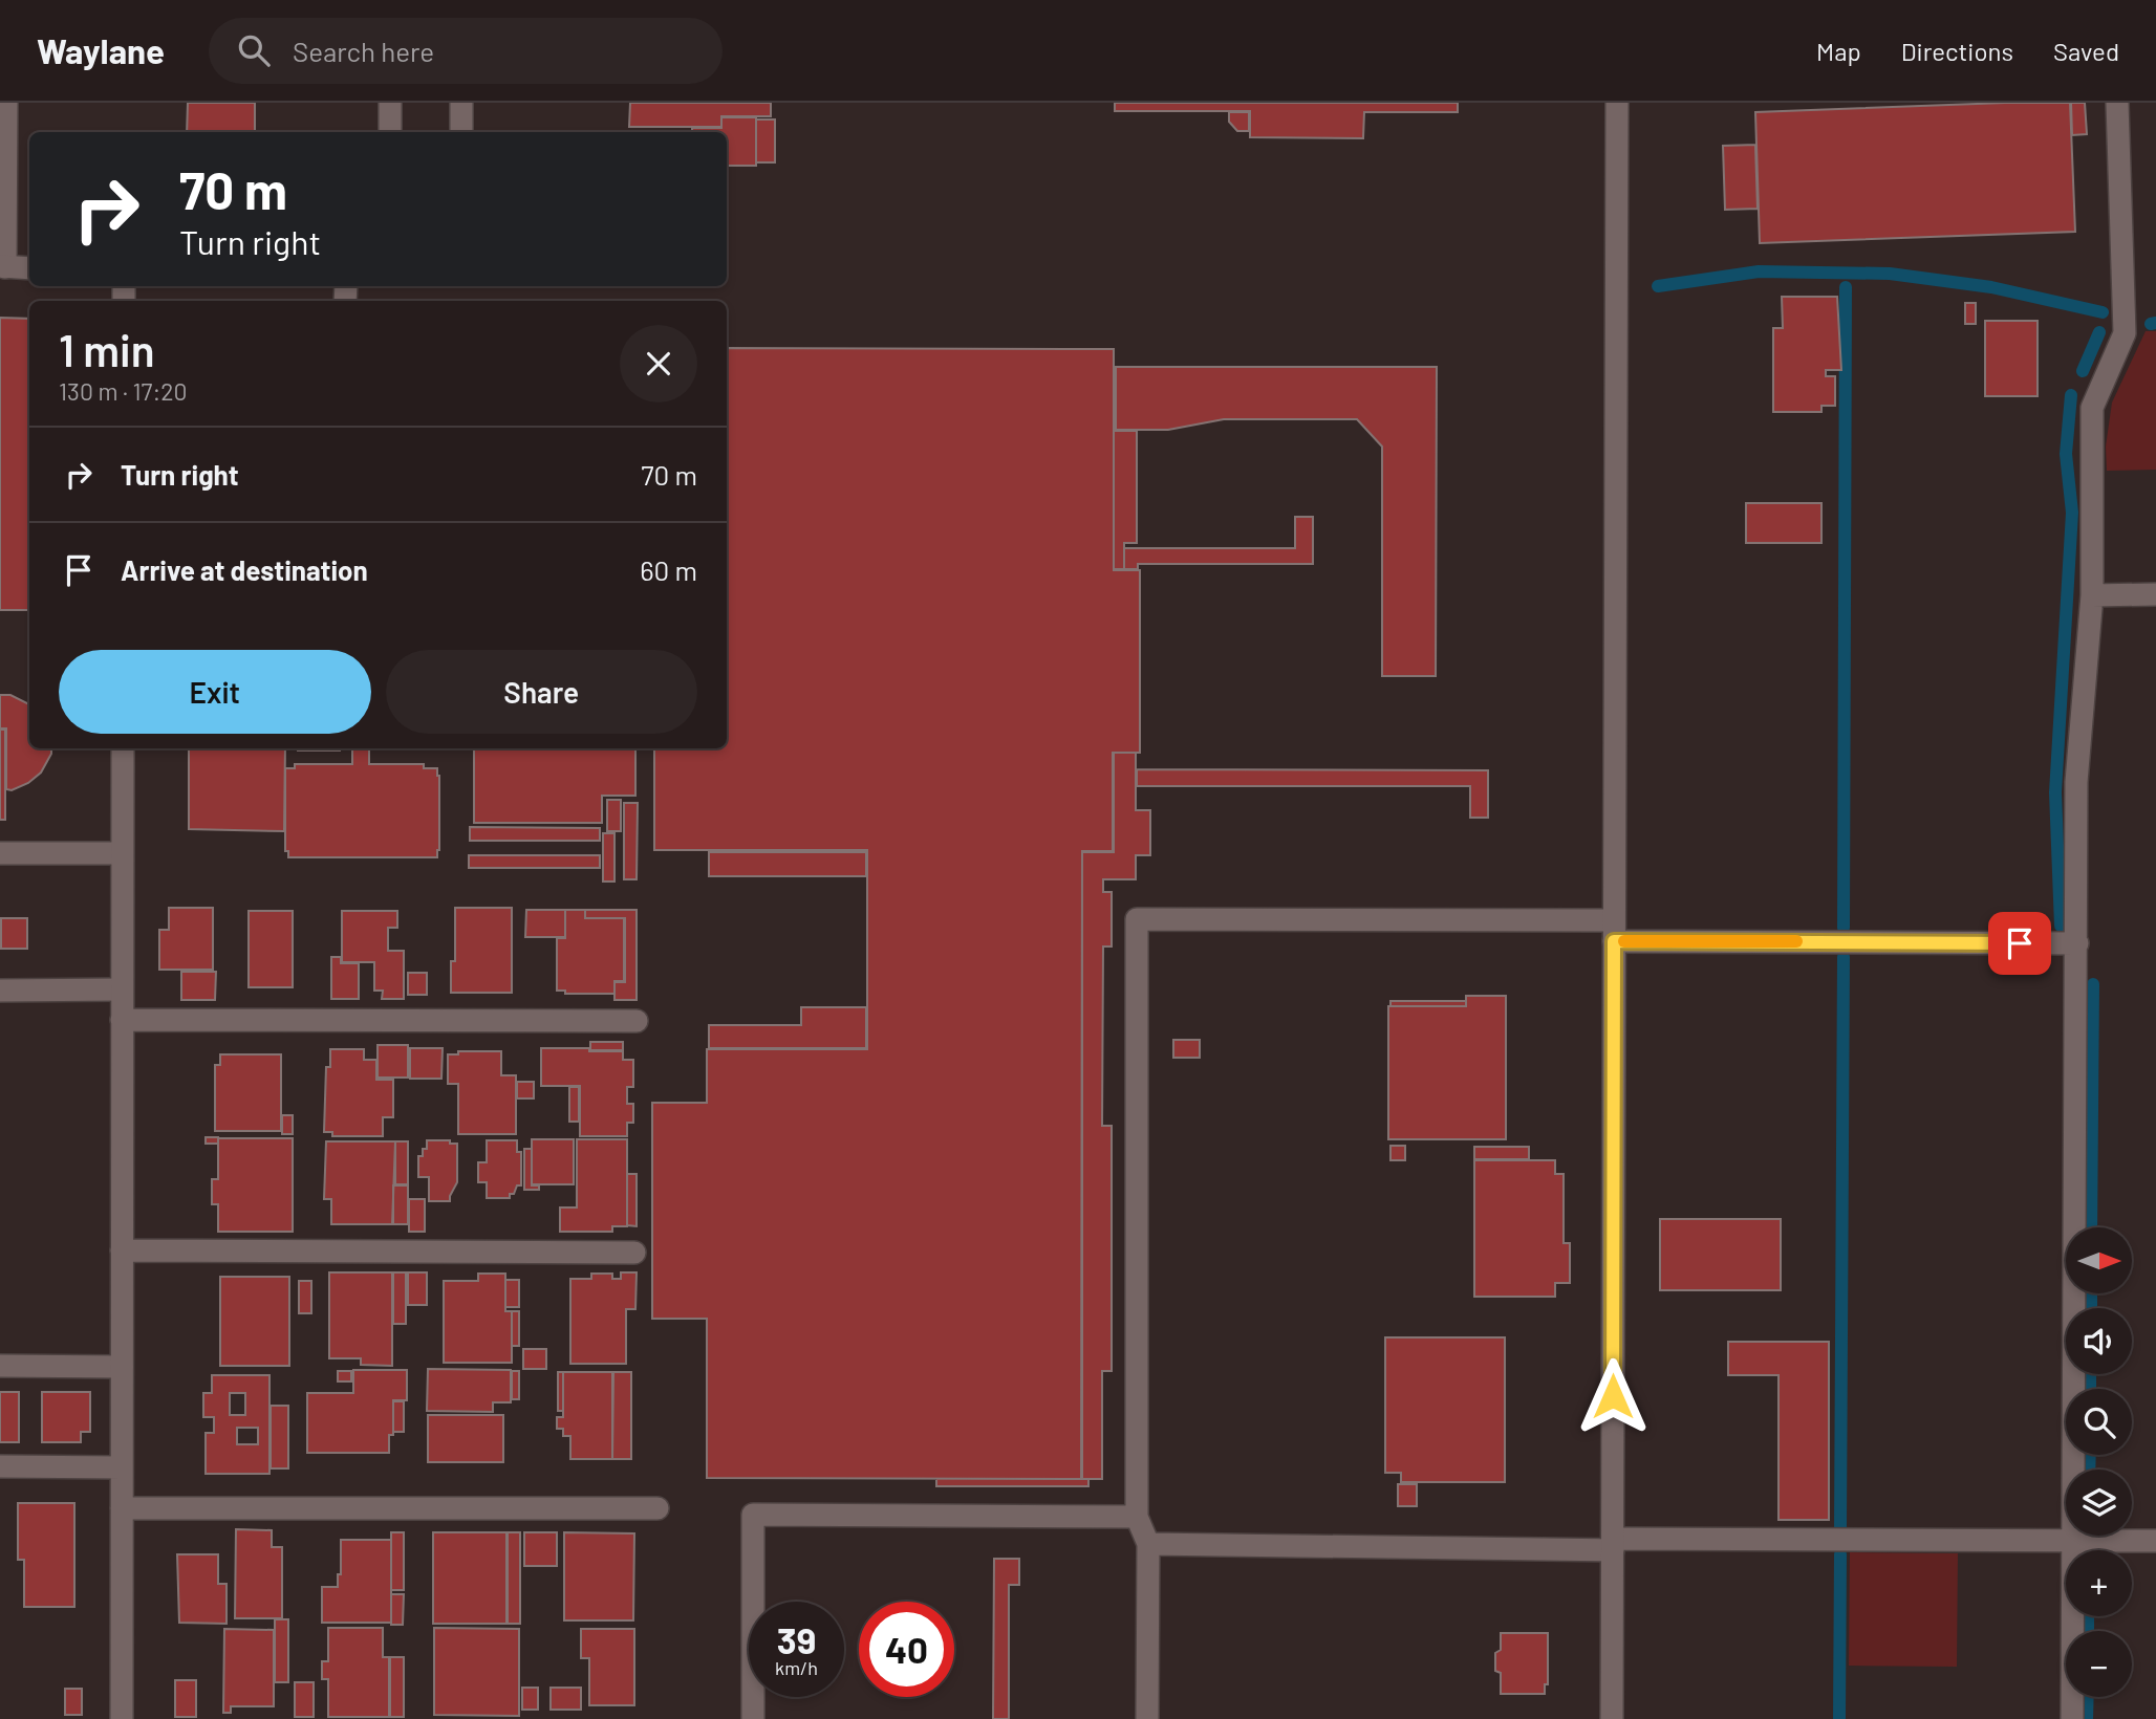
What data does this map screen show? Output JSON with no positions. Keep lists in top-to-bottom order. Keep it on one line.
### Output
{"north":"right","page":{"header":"Waylane","search":"Search here","nav":["Map","Directions","Saved"],"turn":["70 m","Turn right"],"heading":["1 min","130 m · 17:20"],"list":[{"name":"Turn right","value":"70 m"},{"name":"Arrive at destination","value":"60 m"}],"buttons":["Exit","Share"],"map_buttons":["+","−"],"speed":"39 km/h","limit":"40"}}
